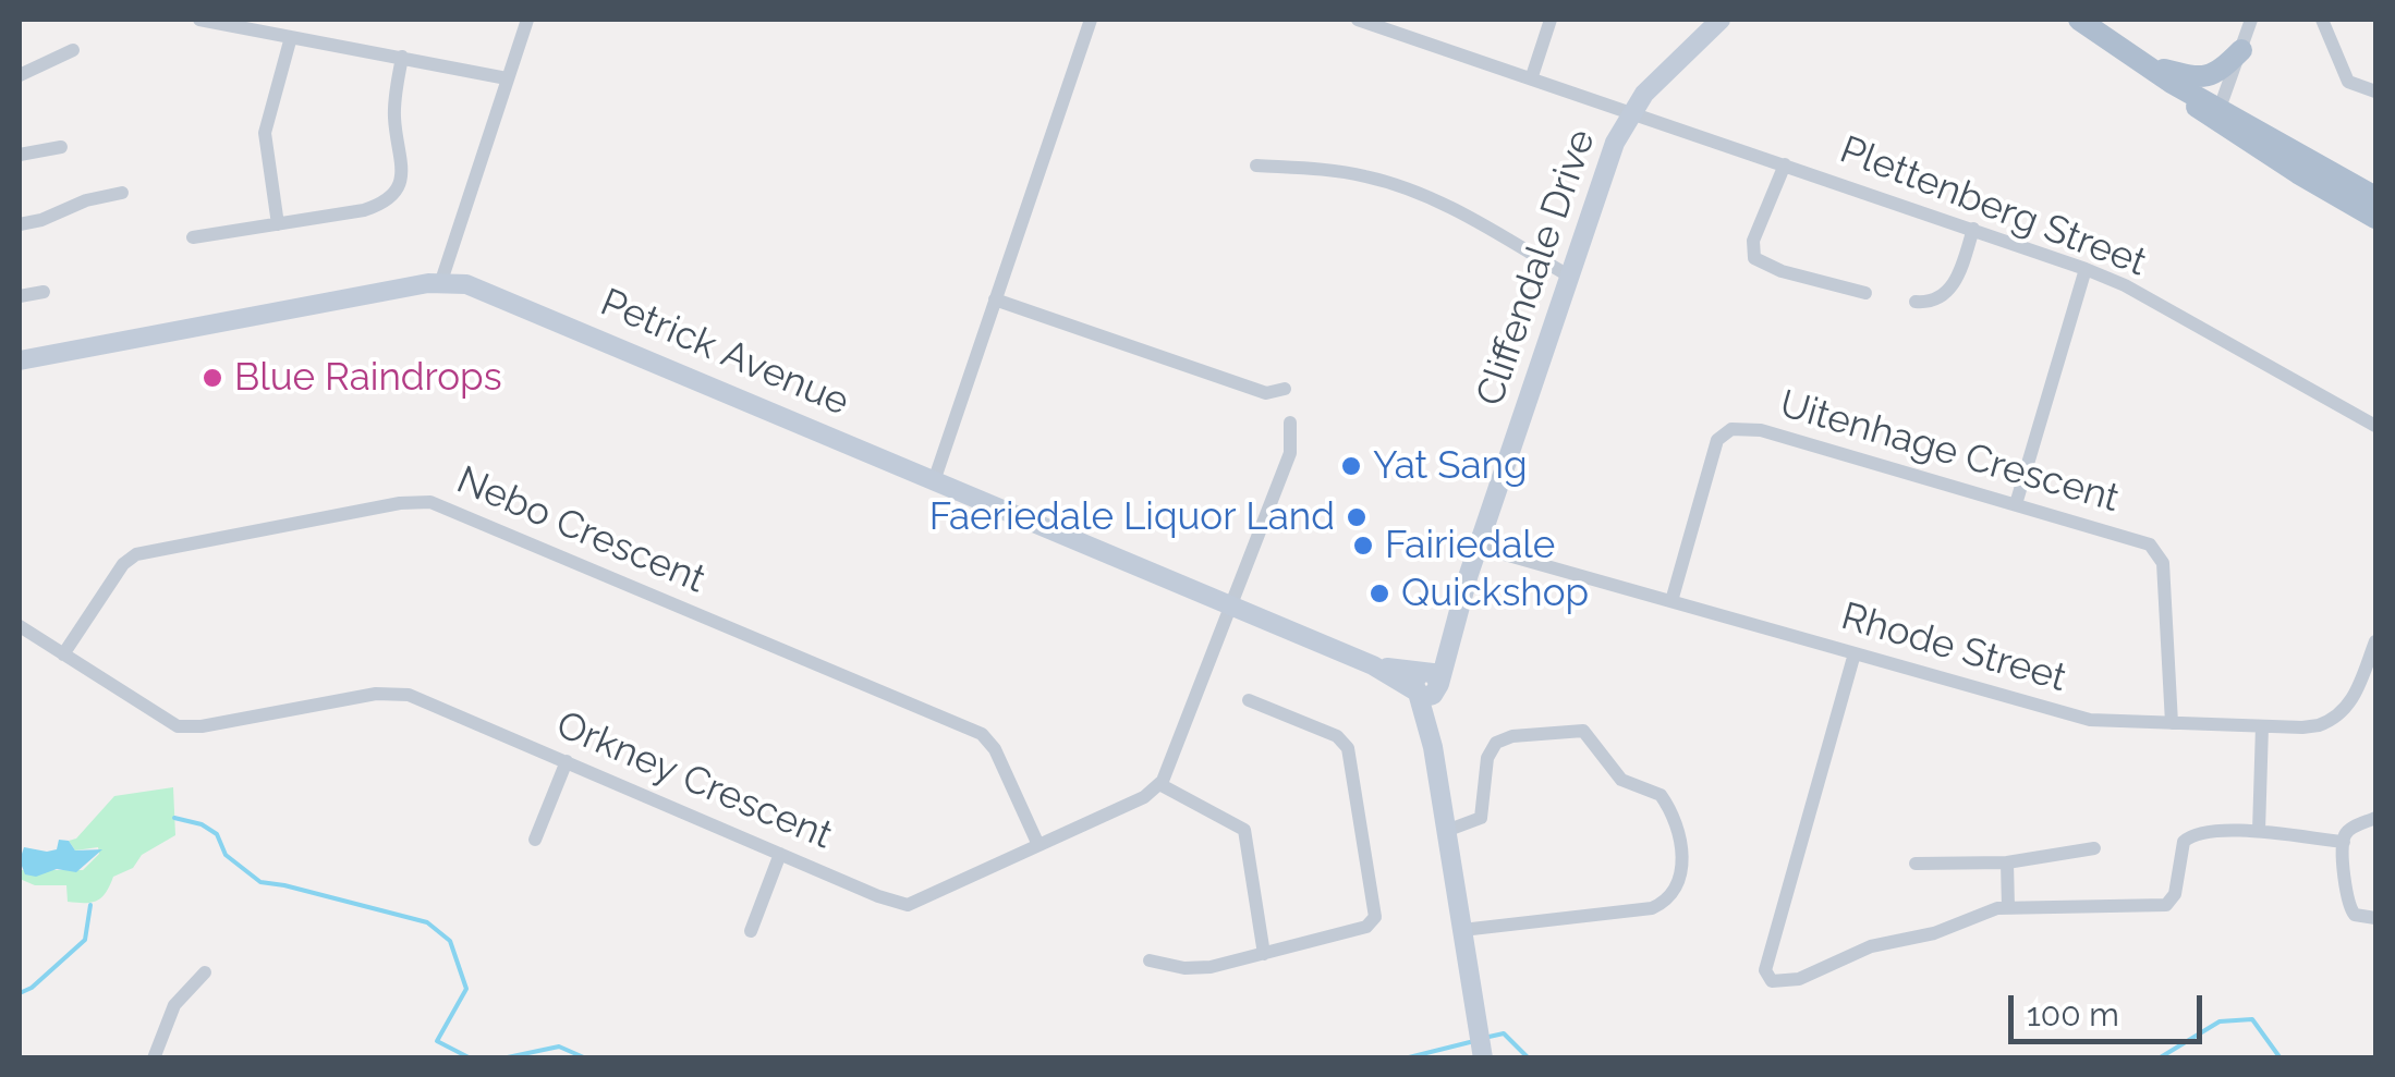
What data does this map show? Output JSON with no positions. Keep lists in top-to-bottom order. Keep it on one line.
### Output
{"streets":{"street":["Plettenberg Street","Cliffendale Drive","Petrick Avenue","Uitenhage Crescent","Nebo Crescent","Rhode Street","Orkney Crescent"]},"crossings":[["Plettenberg Street","Cliffendale Drive"],["Cliffendale Drive","Petrick Avenue"],["Cliffendale Drive","Rhode Street"],["Uitenhage Crescent","Rhode Street"],["Nebo Crescent","Orkney Crescent"]],"places":["Blue Raindrops","Yat Sang","Faeriedale Liquor Land","Fairiedale","Quickshop"],"scale_bar":"100 m"}
